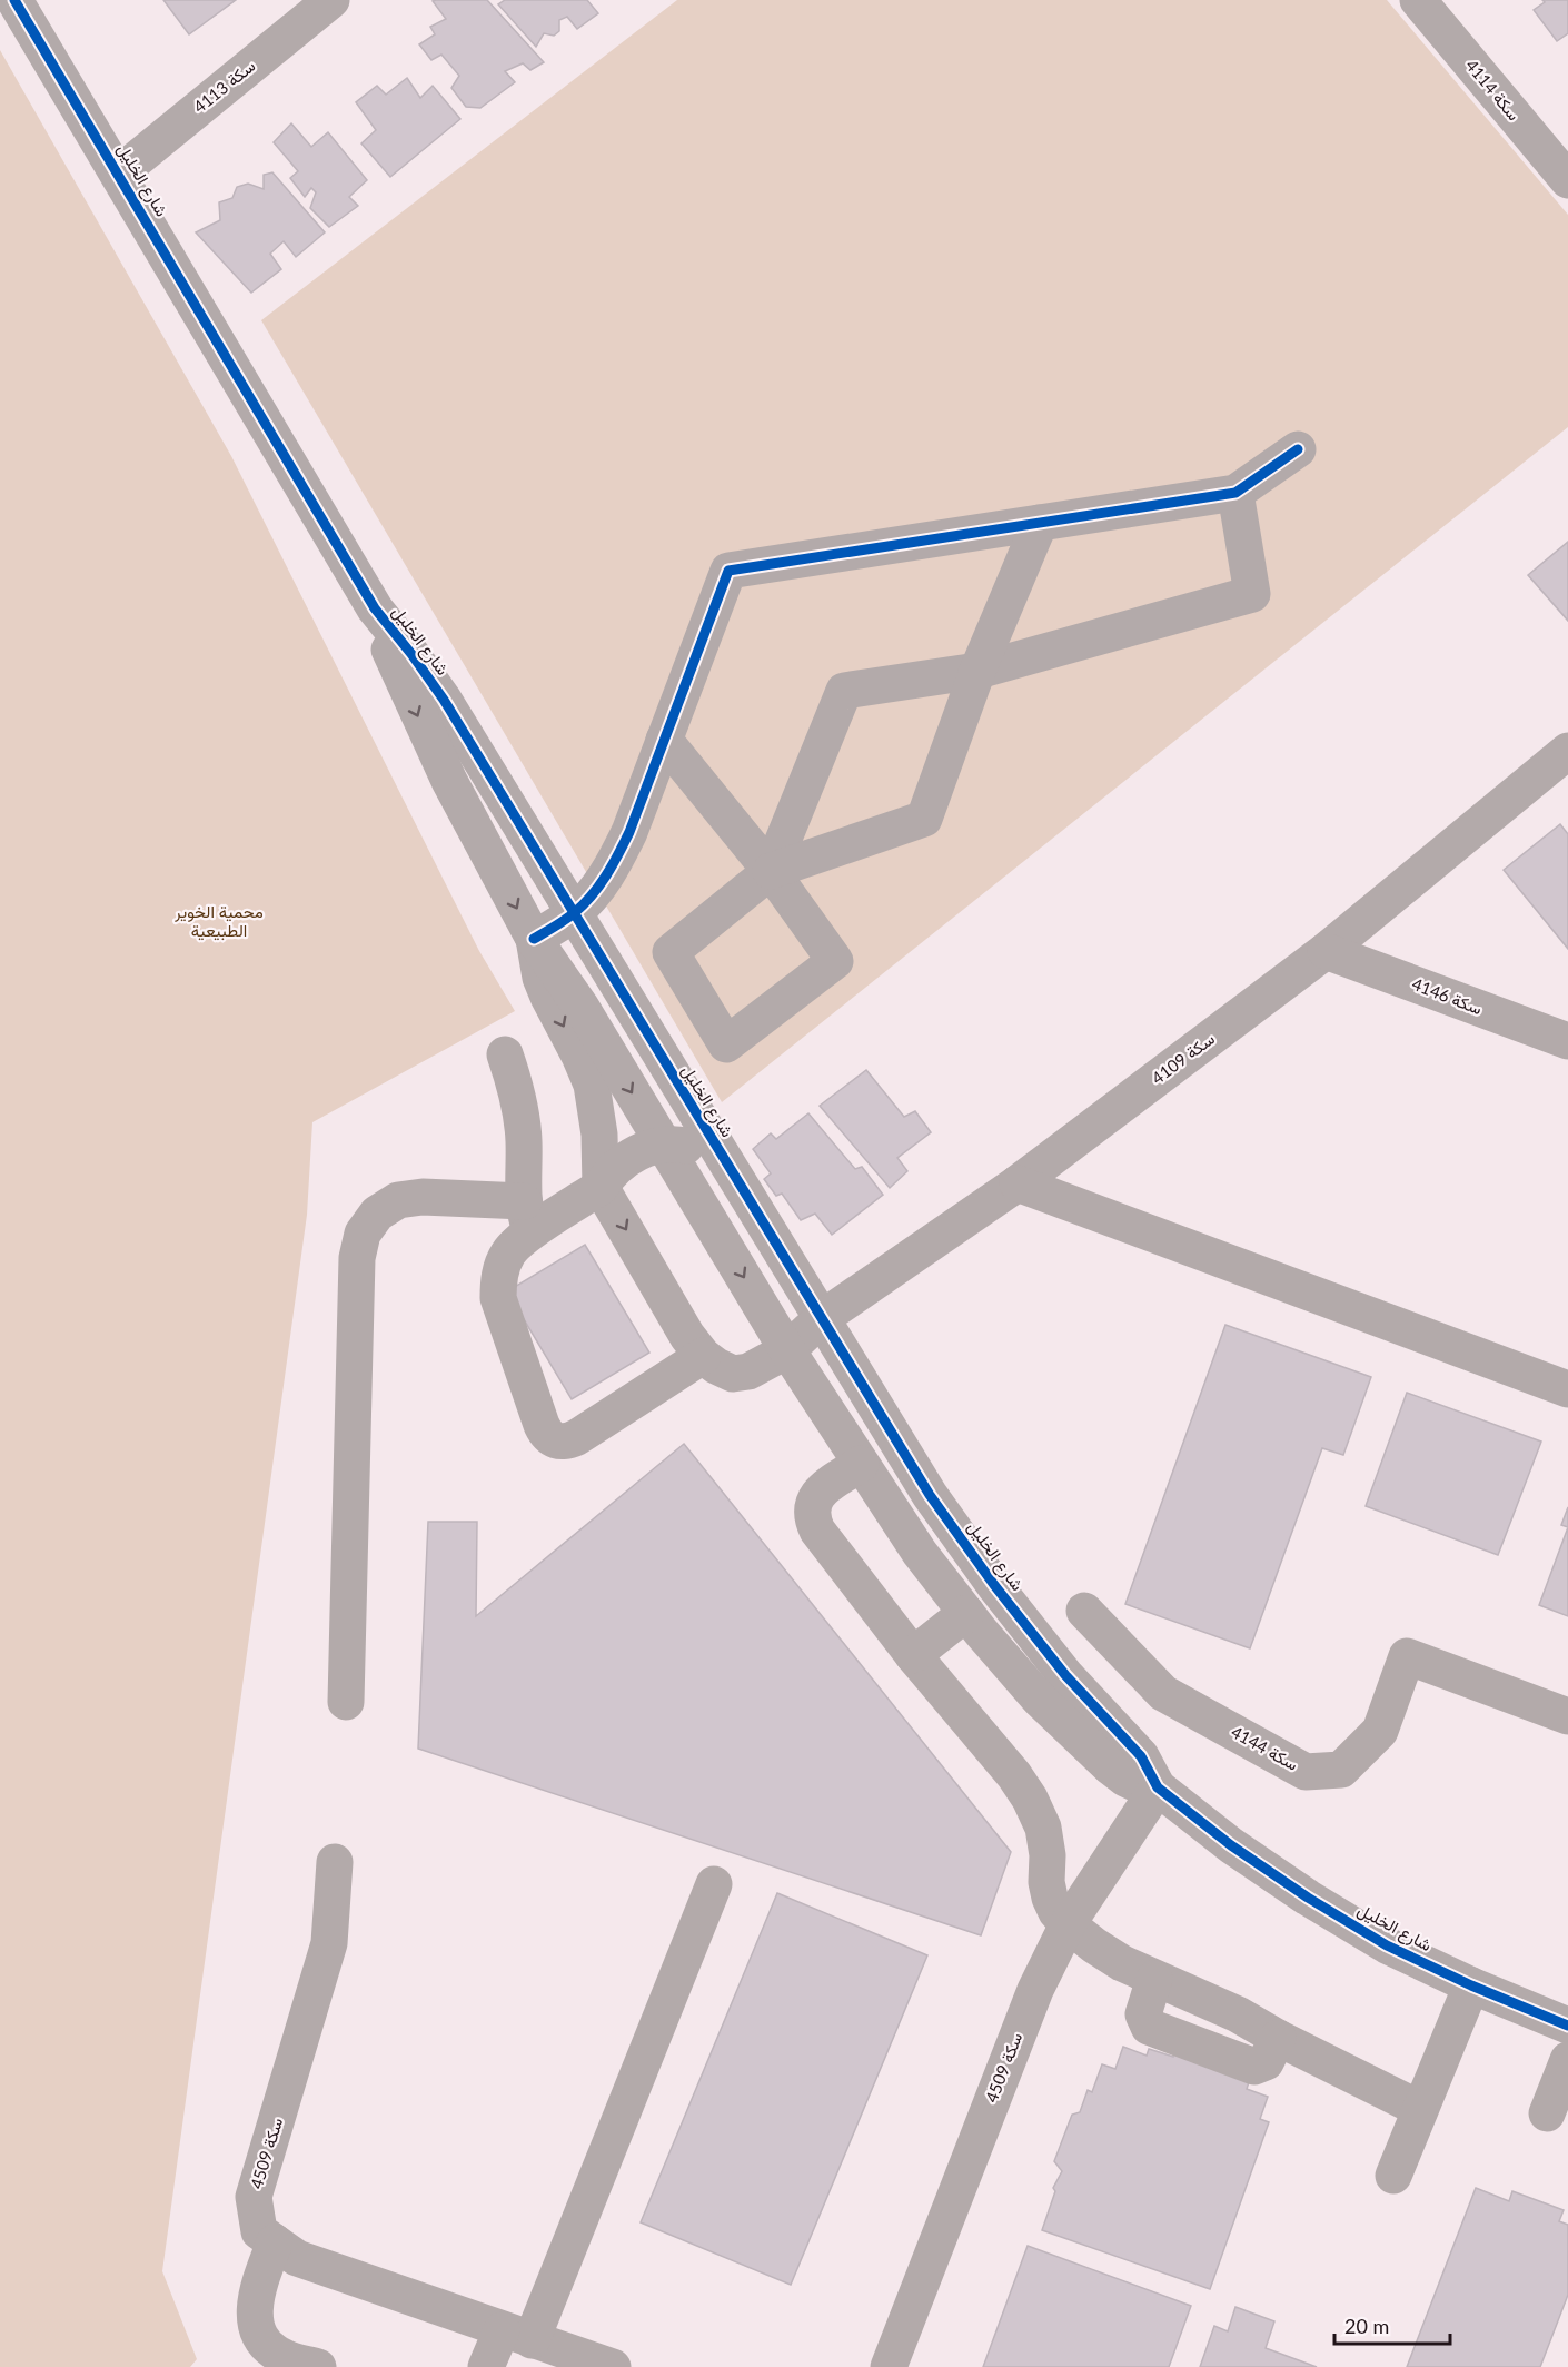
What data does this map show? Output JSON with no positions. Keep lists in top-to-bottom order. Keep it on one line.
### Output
{"streets":{"street":["سكة 4113","سكة 4114","شارع الخليل","سكة 4146","سكة 4109","سكة 4144","سكة 4509"]},"crossings":[["سكة 4113","شارع الخليل"],["شارع الخليل","سكة 4109"],["شارع الخليل","سكة 4509"],["سكة 4146","سكة 4109"]],"parks":["محمية الخوير الطبيعية"],"scale_bar":"20 m"}
